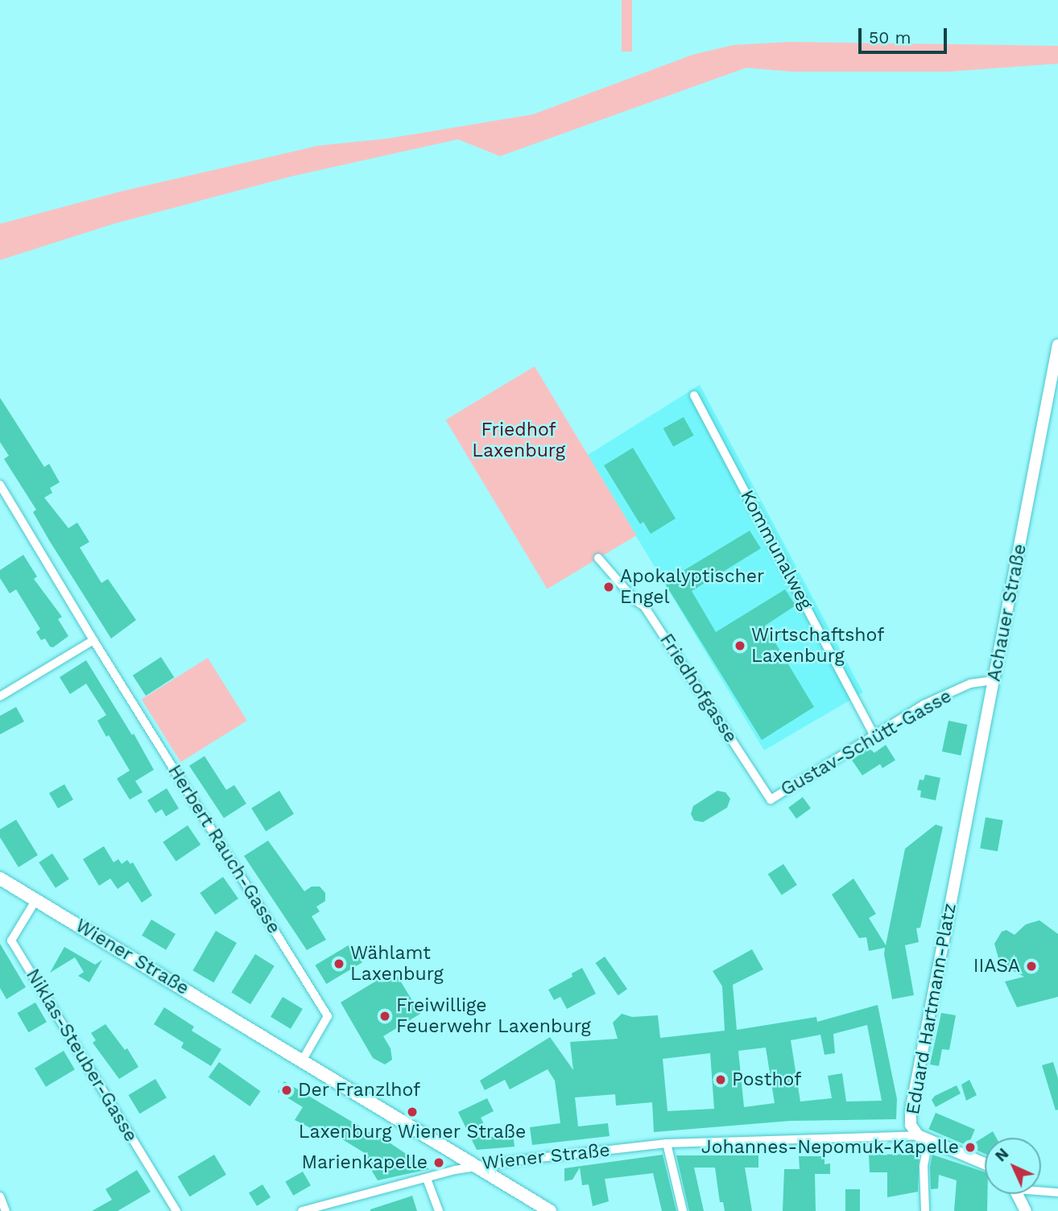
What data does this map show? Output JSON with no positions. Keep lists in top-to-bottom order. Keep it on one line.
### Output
{"streets":{"main road":["Wiener Straße"],"street":["Kommunalweg","Achauer Straße","Friedhofgasse","Gustav-Schütt-Gasse","Herbert Rauch-Gasse","Eduard Hartmann-Platz","Niklas-Steuber-Gasse"]},"crossings":[["Kommunalweg","Gustav-Schütt-Gasse"],["Achauer Straße","Gustav-Schütt-Gasse"],["Achauer Straße","Eduard Hartmann-Platz"],["Friedhofgasse","Gustav-Schütt-Gasse"],["Herbert Rauch-Gasse","Wiener Straße"],["Wiener Straße","Eduard Hartmann-Platz"],["Wiener Straße","Niklas-Steuber-Gasse"]],"parks":["Friedhof Laxenburg"],"places":["Apokalyptischer Engel","Wirtschaftshof Laxenburg","Wählamt Laxenburg","IIASA","Freiwillige Feuerwehr Laxenburg","Posthof","Der Franzlhof","Laxenburg Wiener Straße","Johannes-Nepomuk-Kapelle","Marienkapelle"],"scale_bar":"50 m","north":"top left"}
